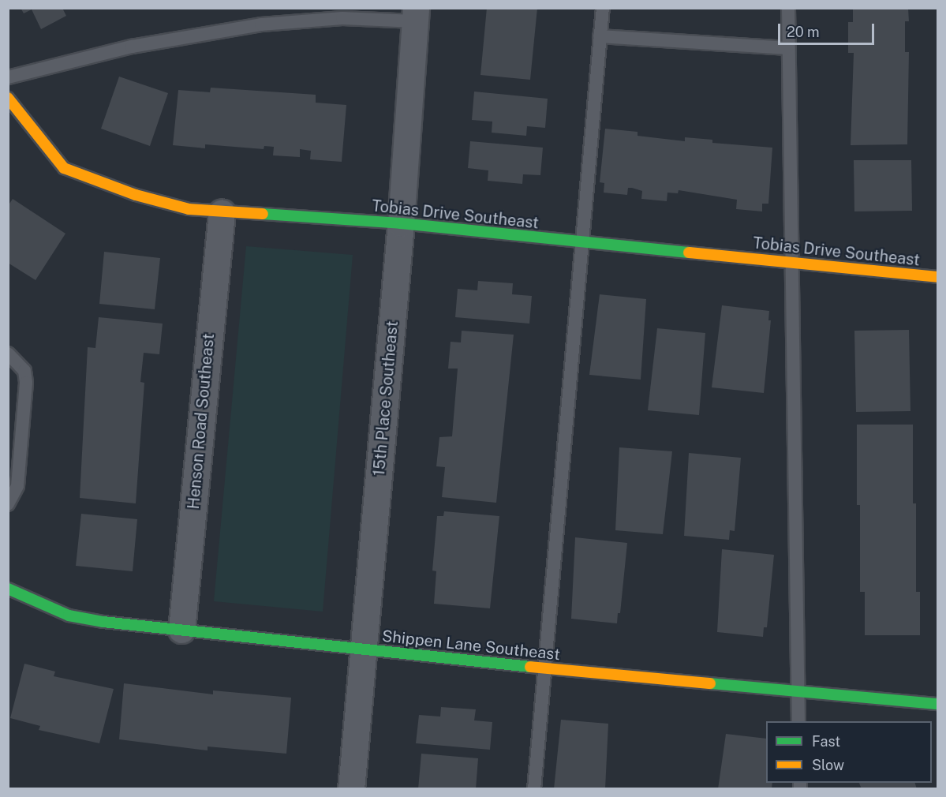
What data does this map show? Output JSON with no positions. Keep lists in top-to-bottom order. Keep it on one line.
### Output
{"streets":{"street":["Tobias Drive Southeast","15th Place Southeast","Henson Road Southeast","Shippen Lane Southeast"]},"crossings":[["Tobias Drive Southeast","15th Place Southeast"],["Tobias Drive Southeast","Henson Road Southeast"],["15th Place Southeast","Shippen Lane Southeast"],["Henson Road Southeast","Shippen Lane Southeast"]],"legend":["Fast","Slow"],"scale_bar":"20 m"}
